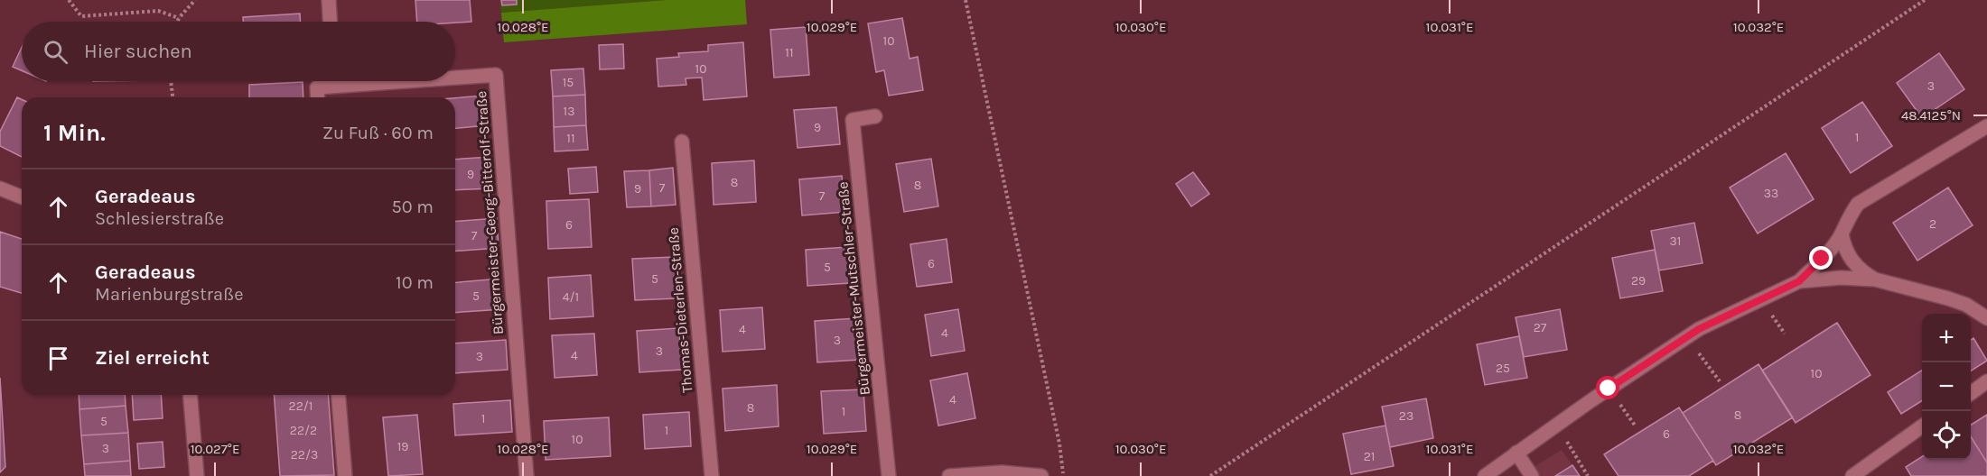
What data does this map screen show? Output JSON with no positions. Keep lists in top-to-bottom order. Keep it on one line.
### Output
{"streets":{"street":["Bürgermeister-Georg-Bitterolf-Straße","Bürgermeister-Mutschler-Straße","Thomas-Dieterlen-Straße"]},"house_numbers":["10","11","10","15","3","13","9","1","11","9","8","8","7","9","33","7","2","6","7","31","6","5","5","29","5","4/1","27","4","4","3","3","4","3","25","10","4","22/1","8","1","8","23","1","5","22/2","1","6","10","19","3","22/3","21"],"page":{"search":"Hier suchen","heading":["1 Min.","Zu Fuß · 60 m"],"list":[["Geradeaus","Schlesierstraße","50 m"],["Geradeaus","Marienburgstraße","10 m"],"Ziel erreicht"],"map_buttons":["+","−"]},"coordinates":["10.028°E","10.029°E","10.030°E","10.031°E","10.032°E","48.4125°N","10.027°E"]}
